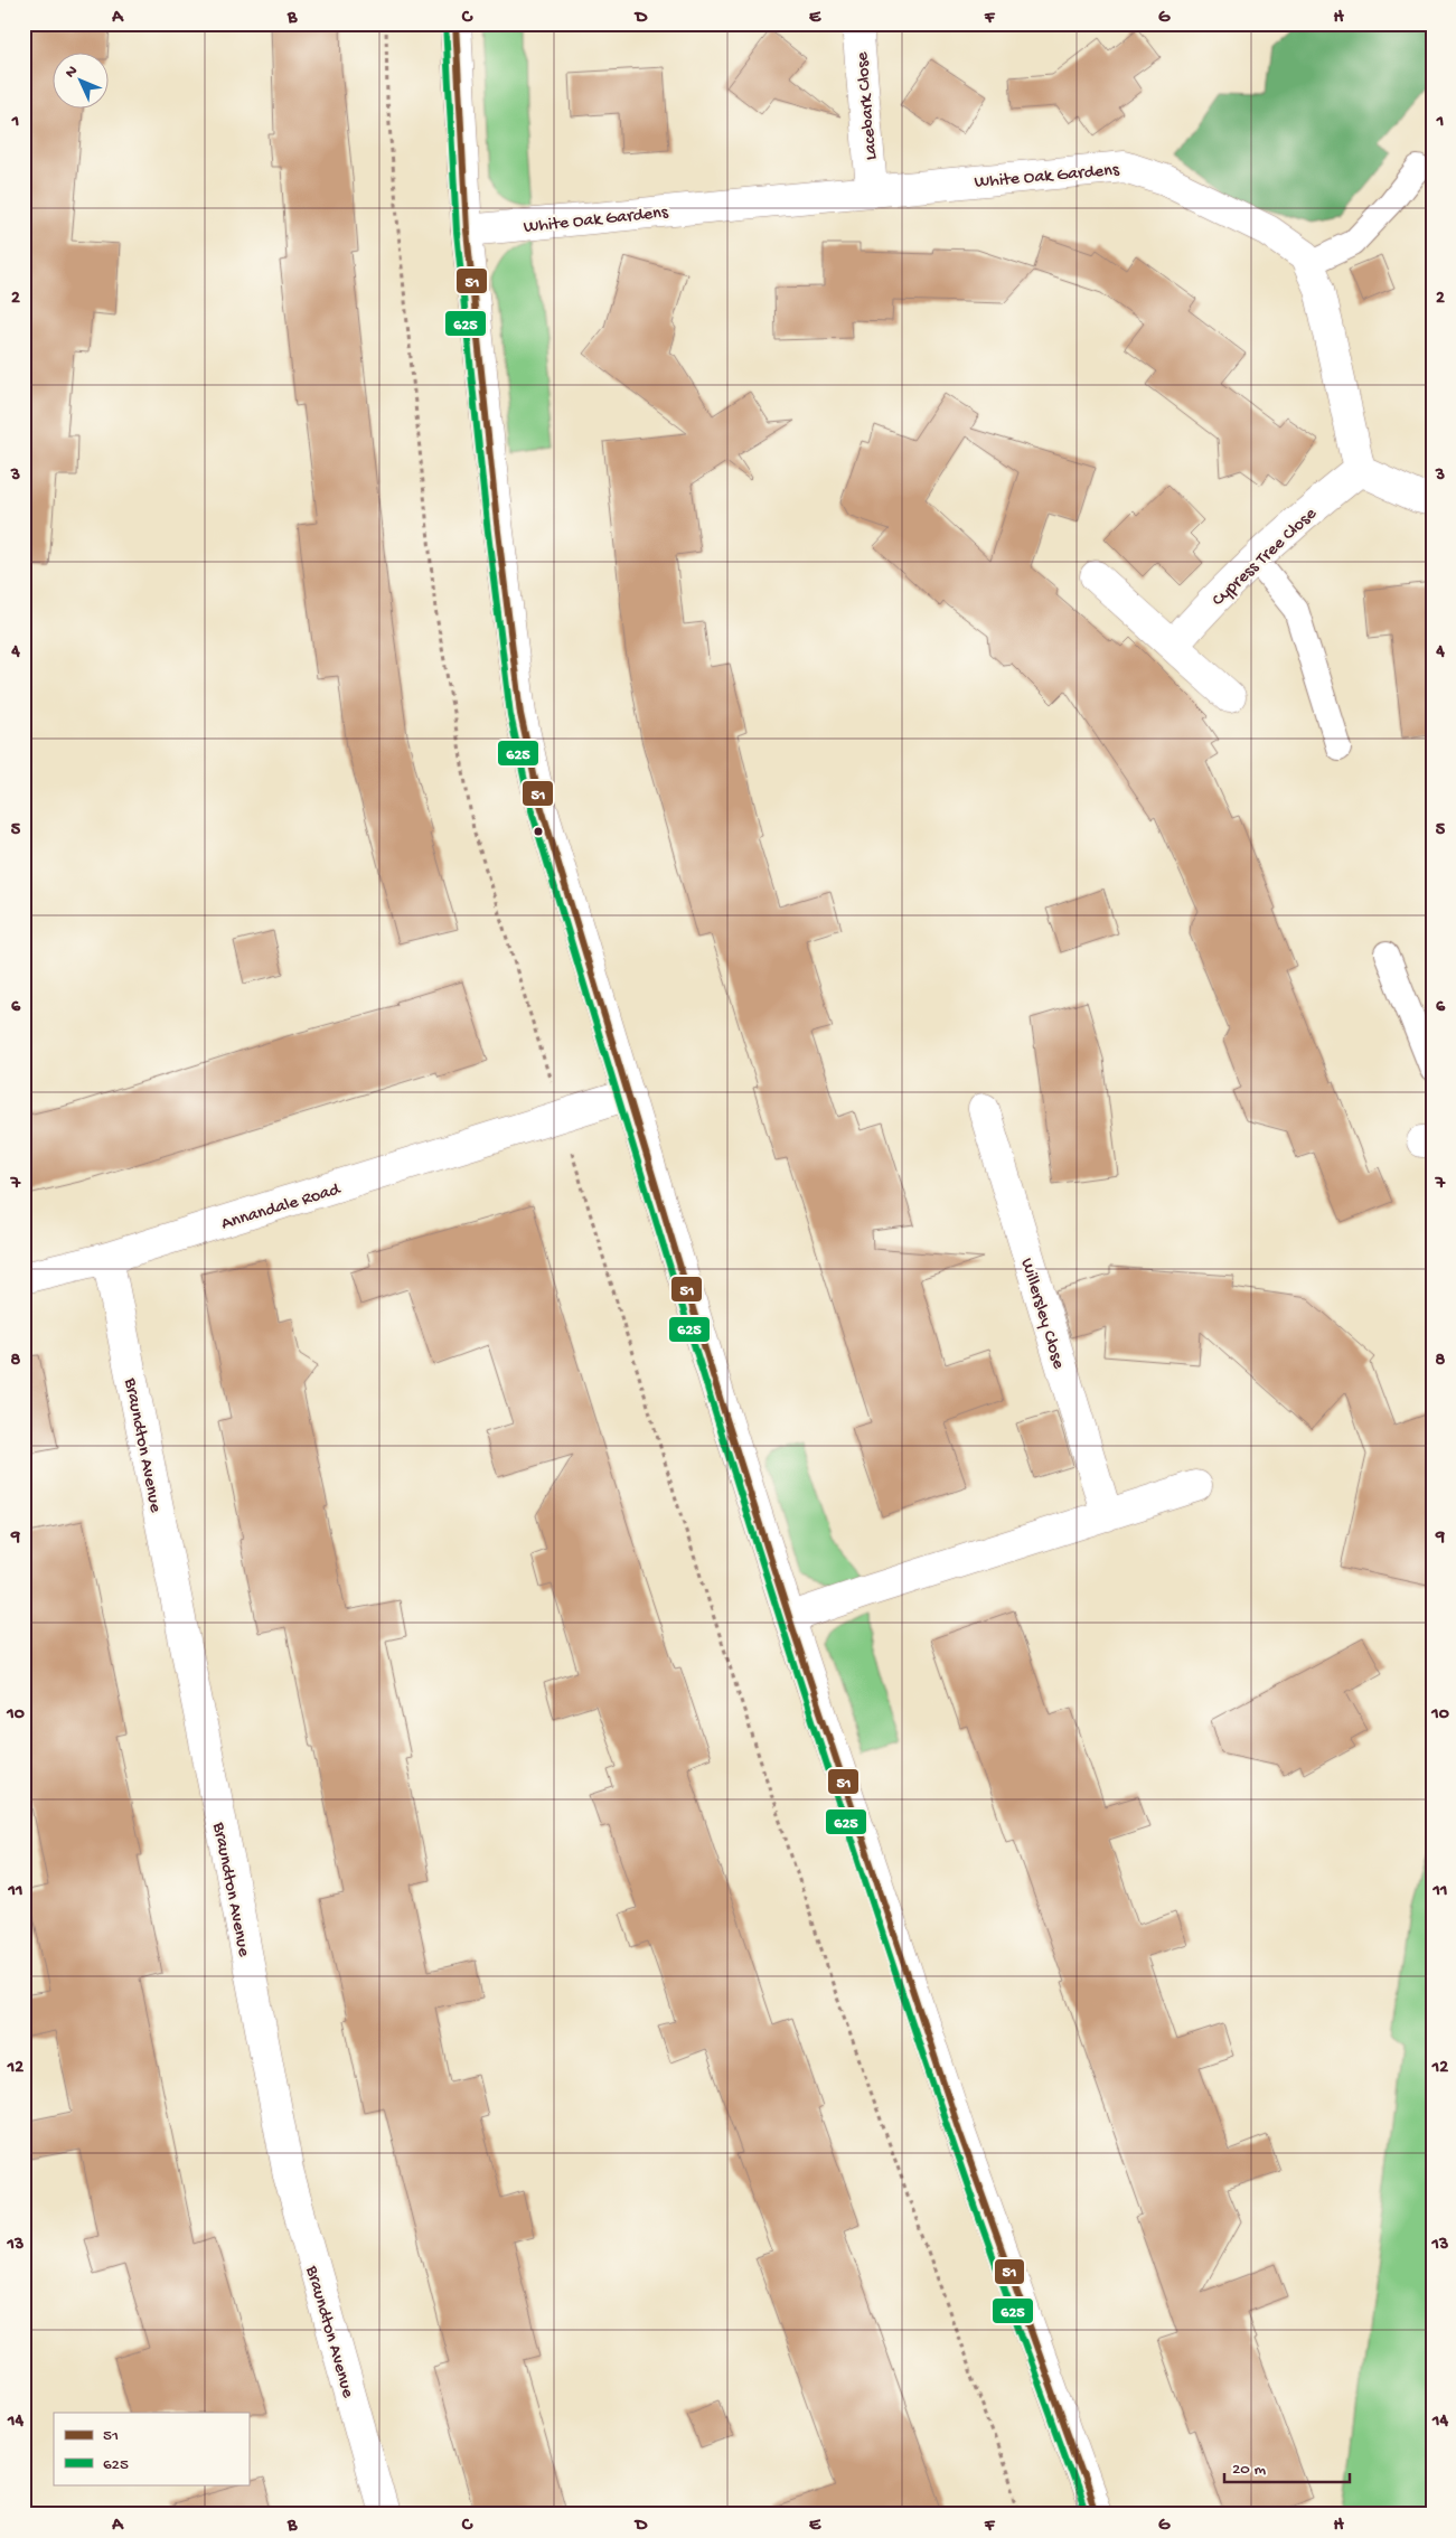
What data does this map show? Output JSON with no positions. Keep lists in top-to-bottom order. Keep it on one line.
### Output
{"streets":{"street":["Lacebark Close","White Oak Gardens","Cypress Tree Close","Annandale Road","Willersley Close","Braundton Avenue"]},"crossings":[["Lacebark Close","White Oak Gardens"],["White Oak Gardens","Cypress Tree Close"],["Annandale Road","Braundton Avenue"]],"lines":["transit line 51","transit line 625"],"legend":["51","625"],"scale_bar":"20 m","north":"top left","grid":{"columns":["A","B","C","D","E","F","G","H"],"rows":["1","2","3","4","5","6","7","8","9","10","11","12","13","14"]}}
